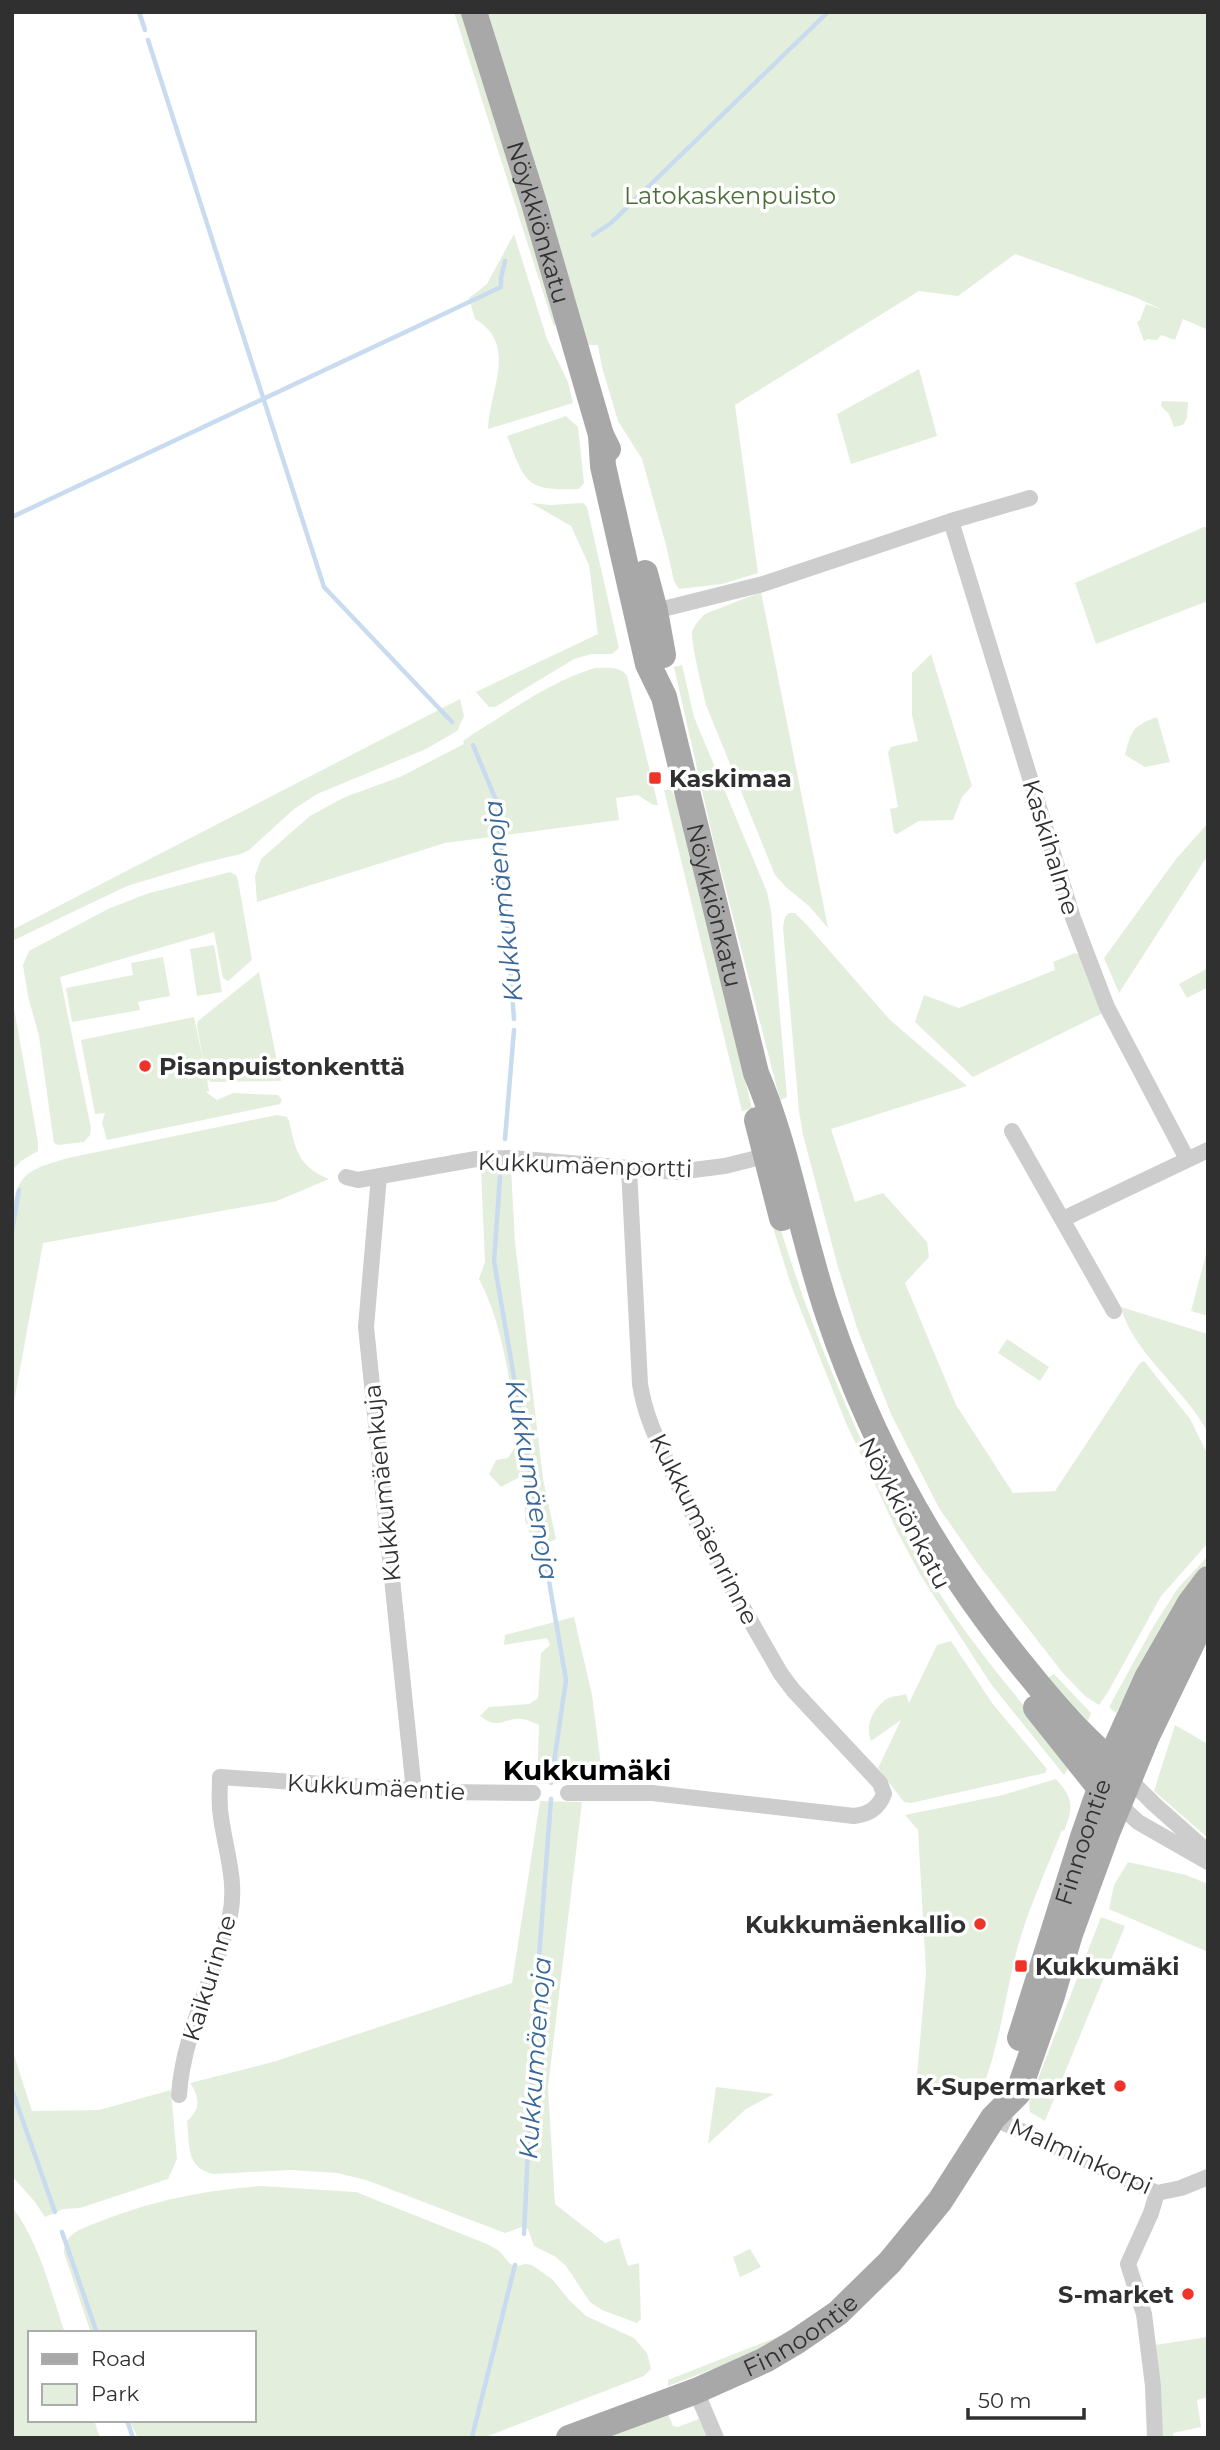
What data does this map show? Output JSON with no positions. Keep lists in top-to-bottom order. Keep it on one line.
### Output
{"streets":{"main road":["Nöykkiönkatu","Finnoontie"],"street":["Kaskihalme","Kukkumäenportti","Kukkumäenkuja","Kukkumäenrinne","Kukkumäentie","Kaikurinne","Malminkorpi"]},"crossings":[["Nöykkiönkatu","Kukkumäenportti"],["Nöykkiönkatu","Finnoontie"],["Kukkumäenportti","Kukkumäenkuja"],["Kukkumäenportti","Kukkumäenrinne"],["Kukkumäenkuja","Kukkumäentie"],["Kukkumäentie","Kaikurinne"],["Finnoontie","Malminkorpi"]],"districts":["Kukkumäki"],"water":["Kukkumäenoja"],"parks":["Latokaskenpuisto"],"places":{"transit":["Kaskimaa","Kukkumäki"],"other":["Pisanpuistonkenttä","Kukkumäenkallio","K-Supermarket","S-market"]},"legend":["Road","Park"],"scale_bar":"50 m"}
